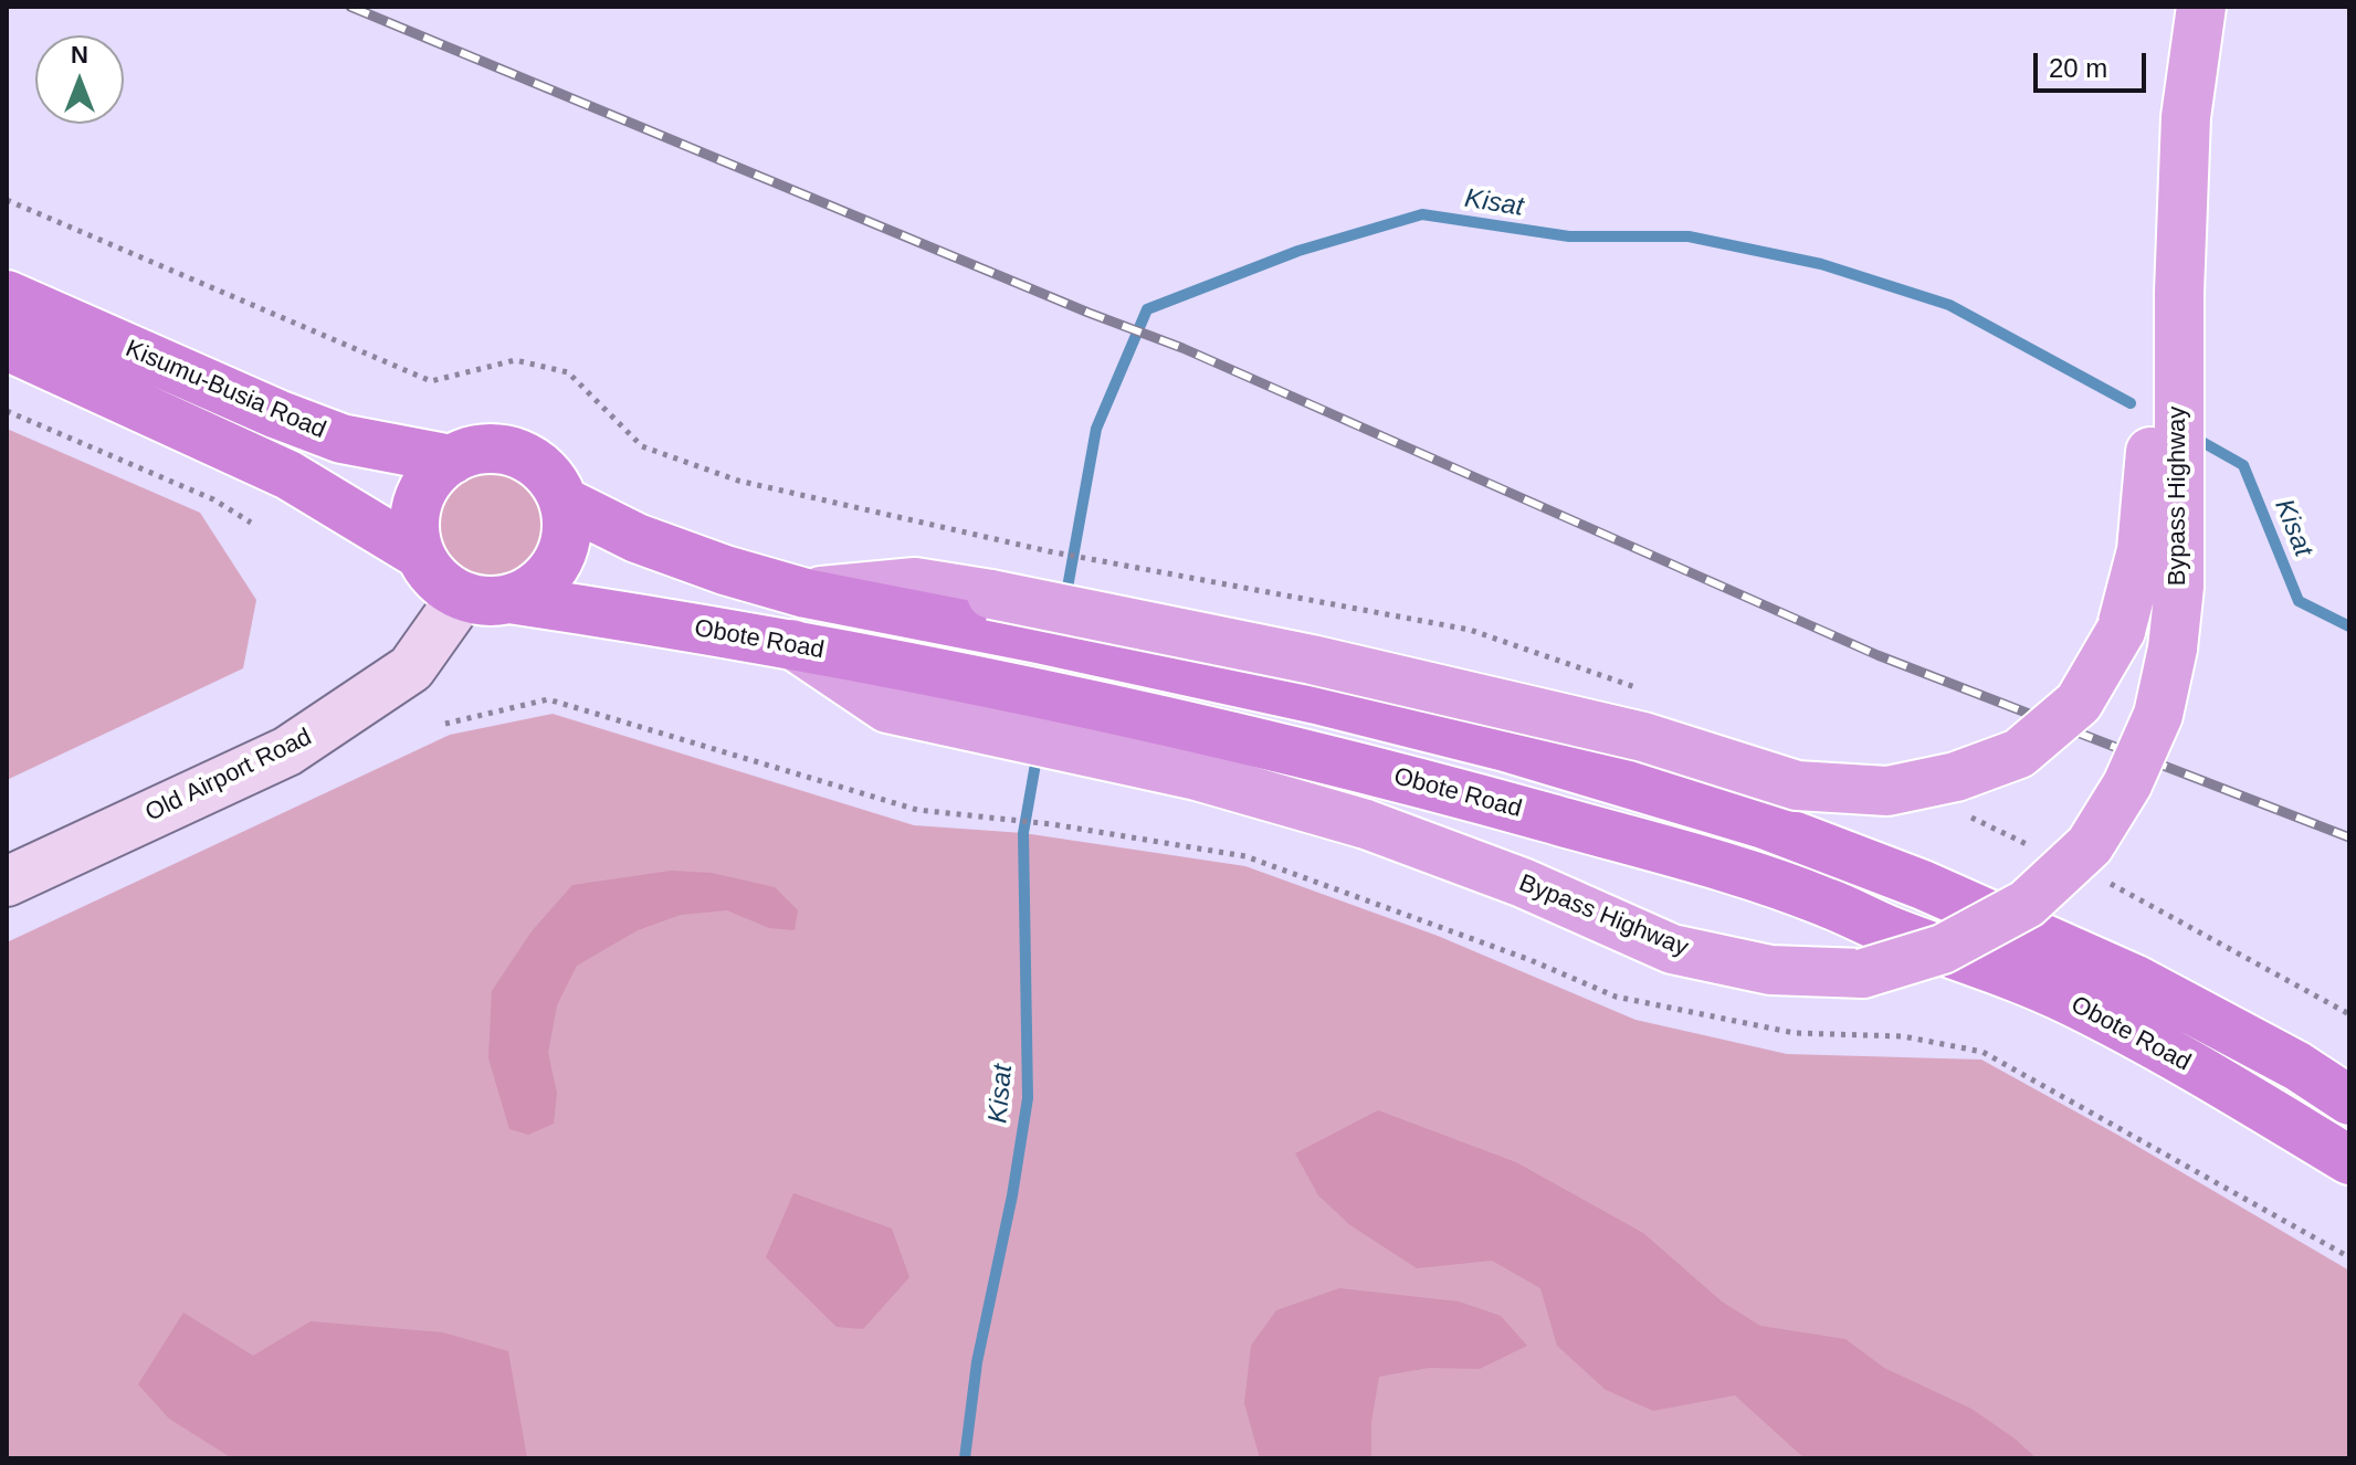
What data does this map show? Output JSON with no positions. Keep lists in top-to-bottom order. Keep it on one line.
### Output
{"streets":{"highway":["Kisumu-Busia Road","Obote Road"],"main road":["Bypass Highway","Old Airport Road"]},"crossings":[["Kisumu-Busia Road","Obote Road"],["Kisumu-Busia Road","Old Airport Road"],["Bypass Highway","Obote Road"],["Obote Road","Old Airport Road"]],"water":["Kisat"],"scale_bar":"20 m","north":"top"}
